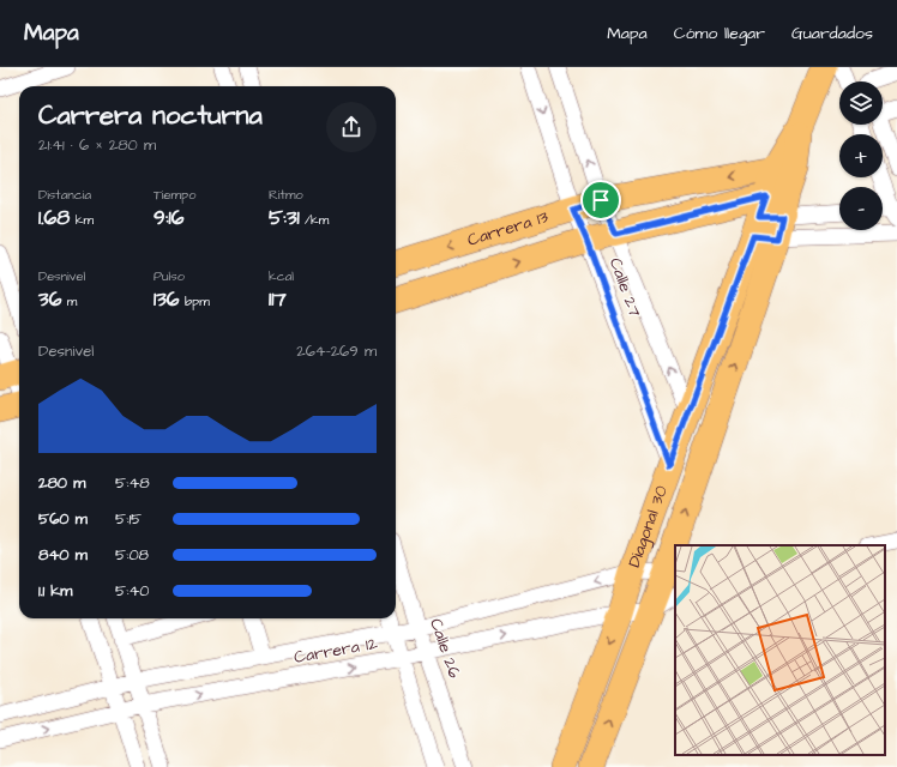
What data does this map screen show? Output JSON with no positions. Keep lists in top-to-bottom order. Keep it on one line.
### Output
{"streets":{"main road":["Carrera 13","Diagonal 30"],"street":["Calle 27","Calle 26","Carrera 12"]},"crossings":[["Carrera 13","Calle 27"],["Carrera 13","Diagonal 30"],["Calle 27","Diagonal 30"],["Diagonal 30","Carrera 12"],["Calle 26","Carrera 12"]],"page":{"header":"Mapa","nav":["Mapa","Cómo llegar","Guardados"],"map_buttons":["+","−"],"heading":["Carrera nocturna","21:41 · 6 × 280 m"],"stats":[["Distancia","1.68 km"],["Tiempo","9:16"],["Ritmo","5:31 /km"],["Desnivel","36 m"],["Pulso","136 bpm"],["kcal","117"]],"chart":["Desnivel","264–269 m"],"list":[{"name":"280 m","note":"5:48"},{"name":"560 m","note":"5:15"},{"name":"840 m","note":"5:08"},{"name":"1.1 km","note":"5:40"}]}}
